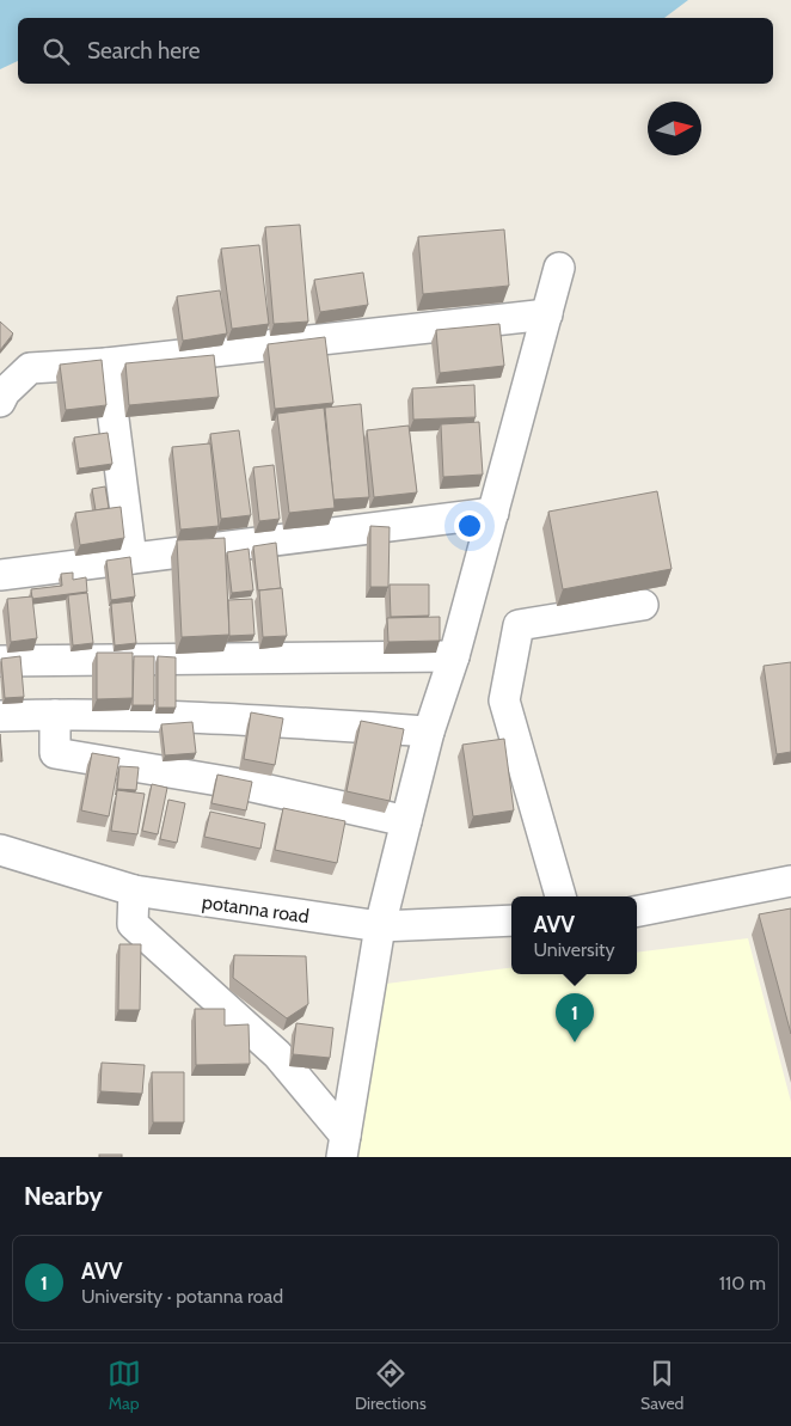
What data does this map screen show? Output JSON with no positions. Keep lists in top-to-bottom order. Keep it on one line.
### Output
{"streets":{"street":["potanna road"]},"north":"right","page":{"search":"Search here","popup":["AVV","University"],"pins":"1","heading":"Nearby","list":[{"mark":"1","name":"AVV","note":"University · potanna road","value":"110 m"}],"nav":["Map","Directions","Saved"]}}
